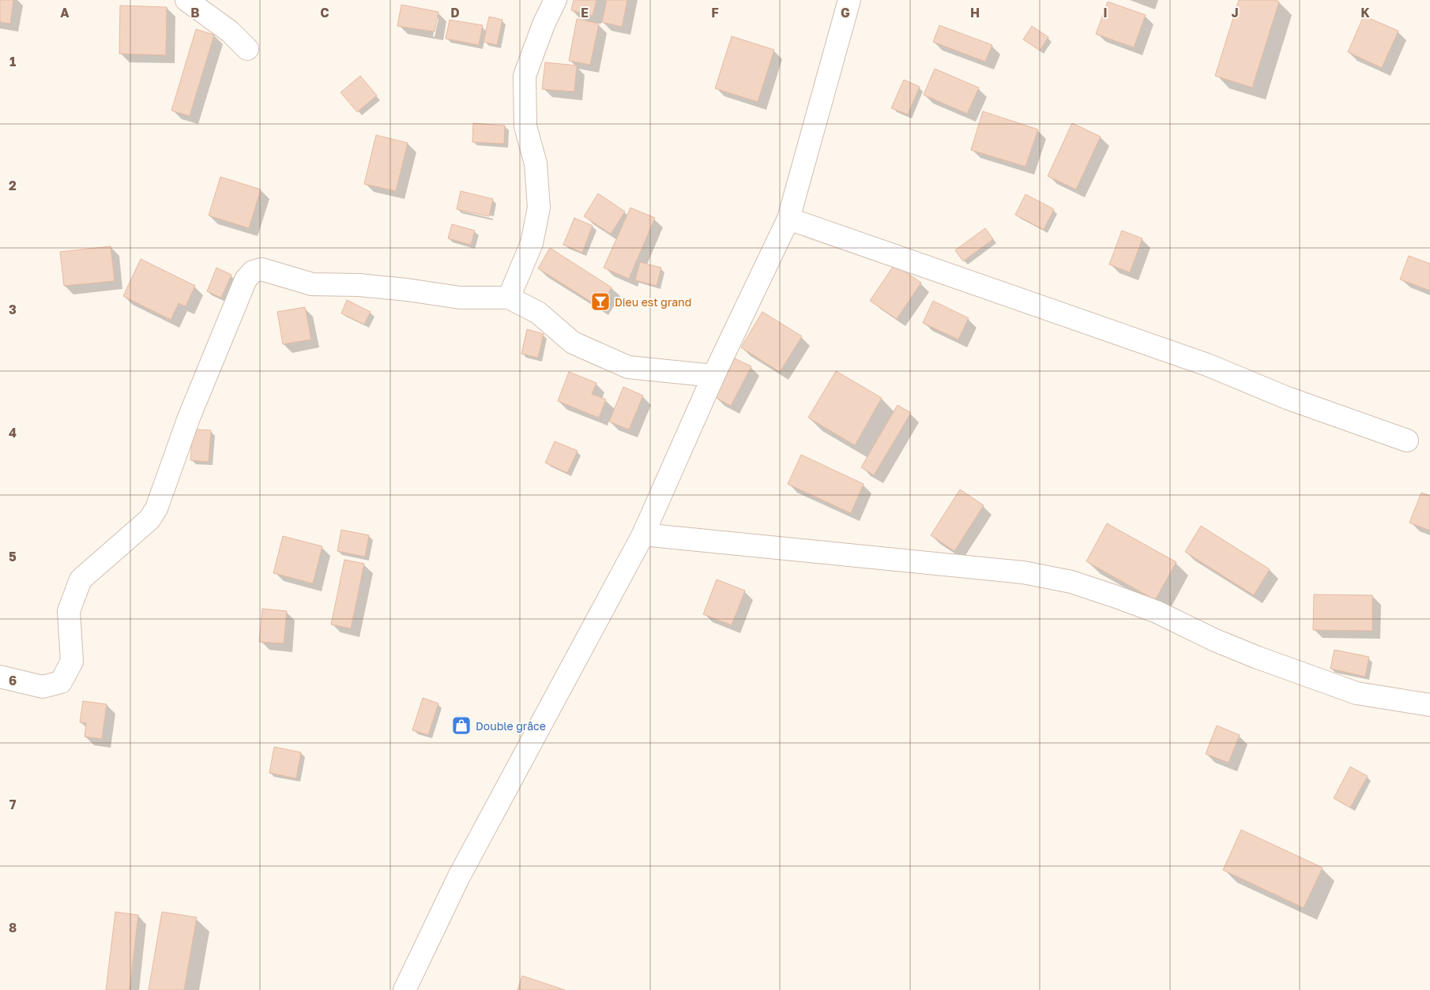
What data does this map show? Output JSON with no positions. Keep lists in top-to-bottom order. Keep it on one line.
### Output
{"places":{"bar":["Dieu est grand"],"shop":["Double grâce"]},"grid":{"columns":["A","B","C","D","E","F","G","H","I","J","K"],"rows":["1","2","3","4","5","6","7","8"]}}
